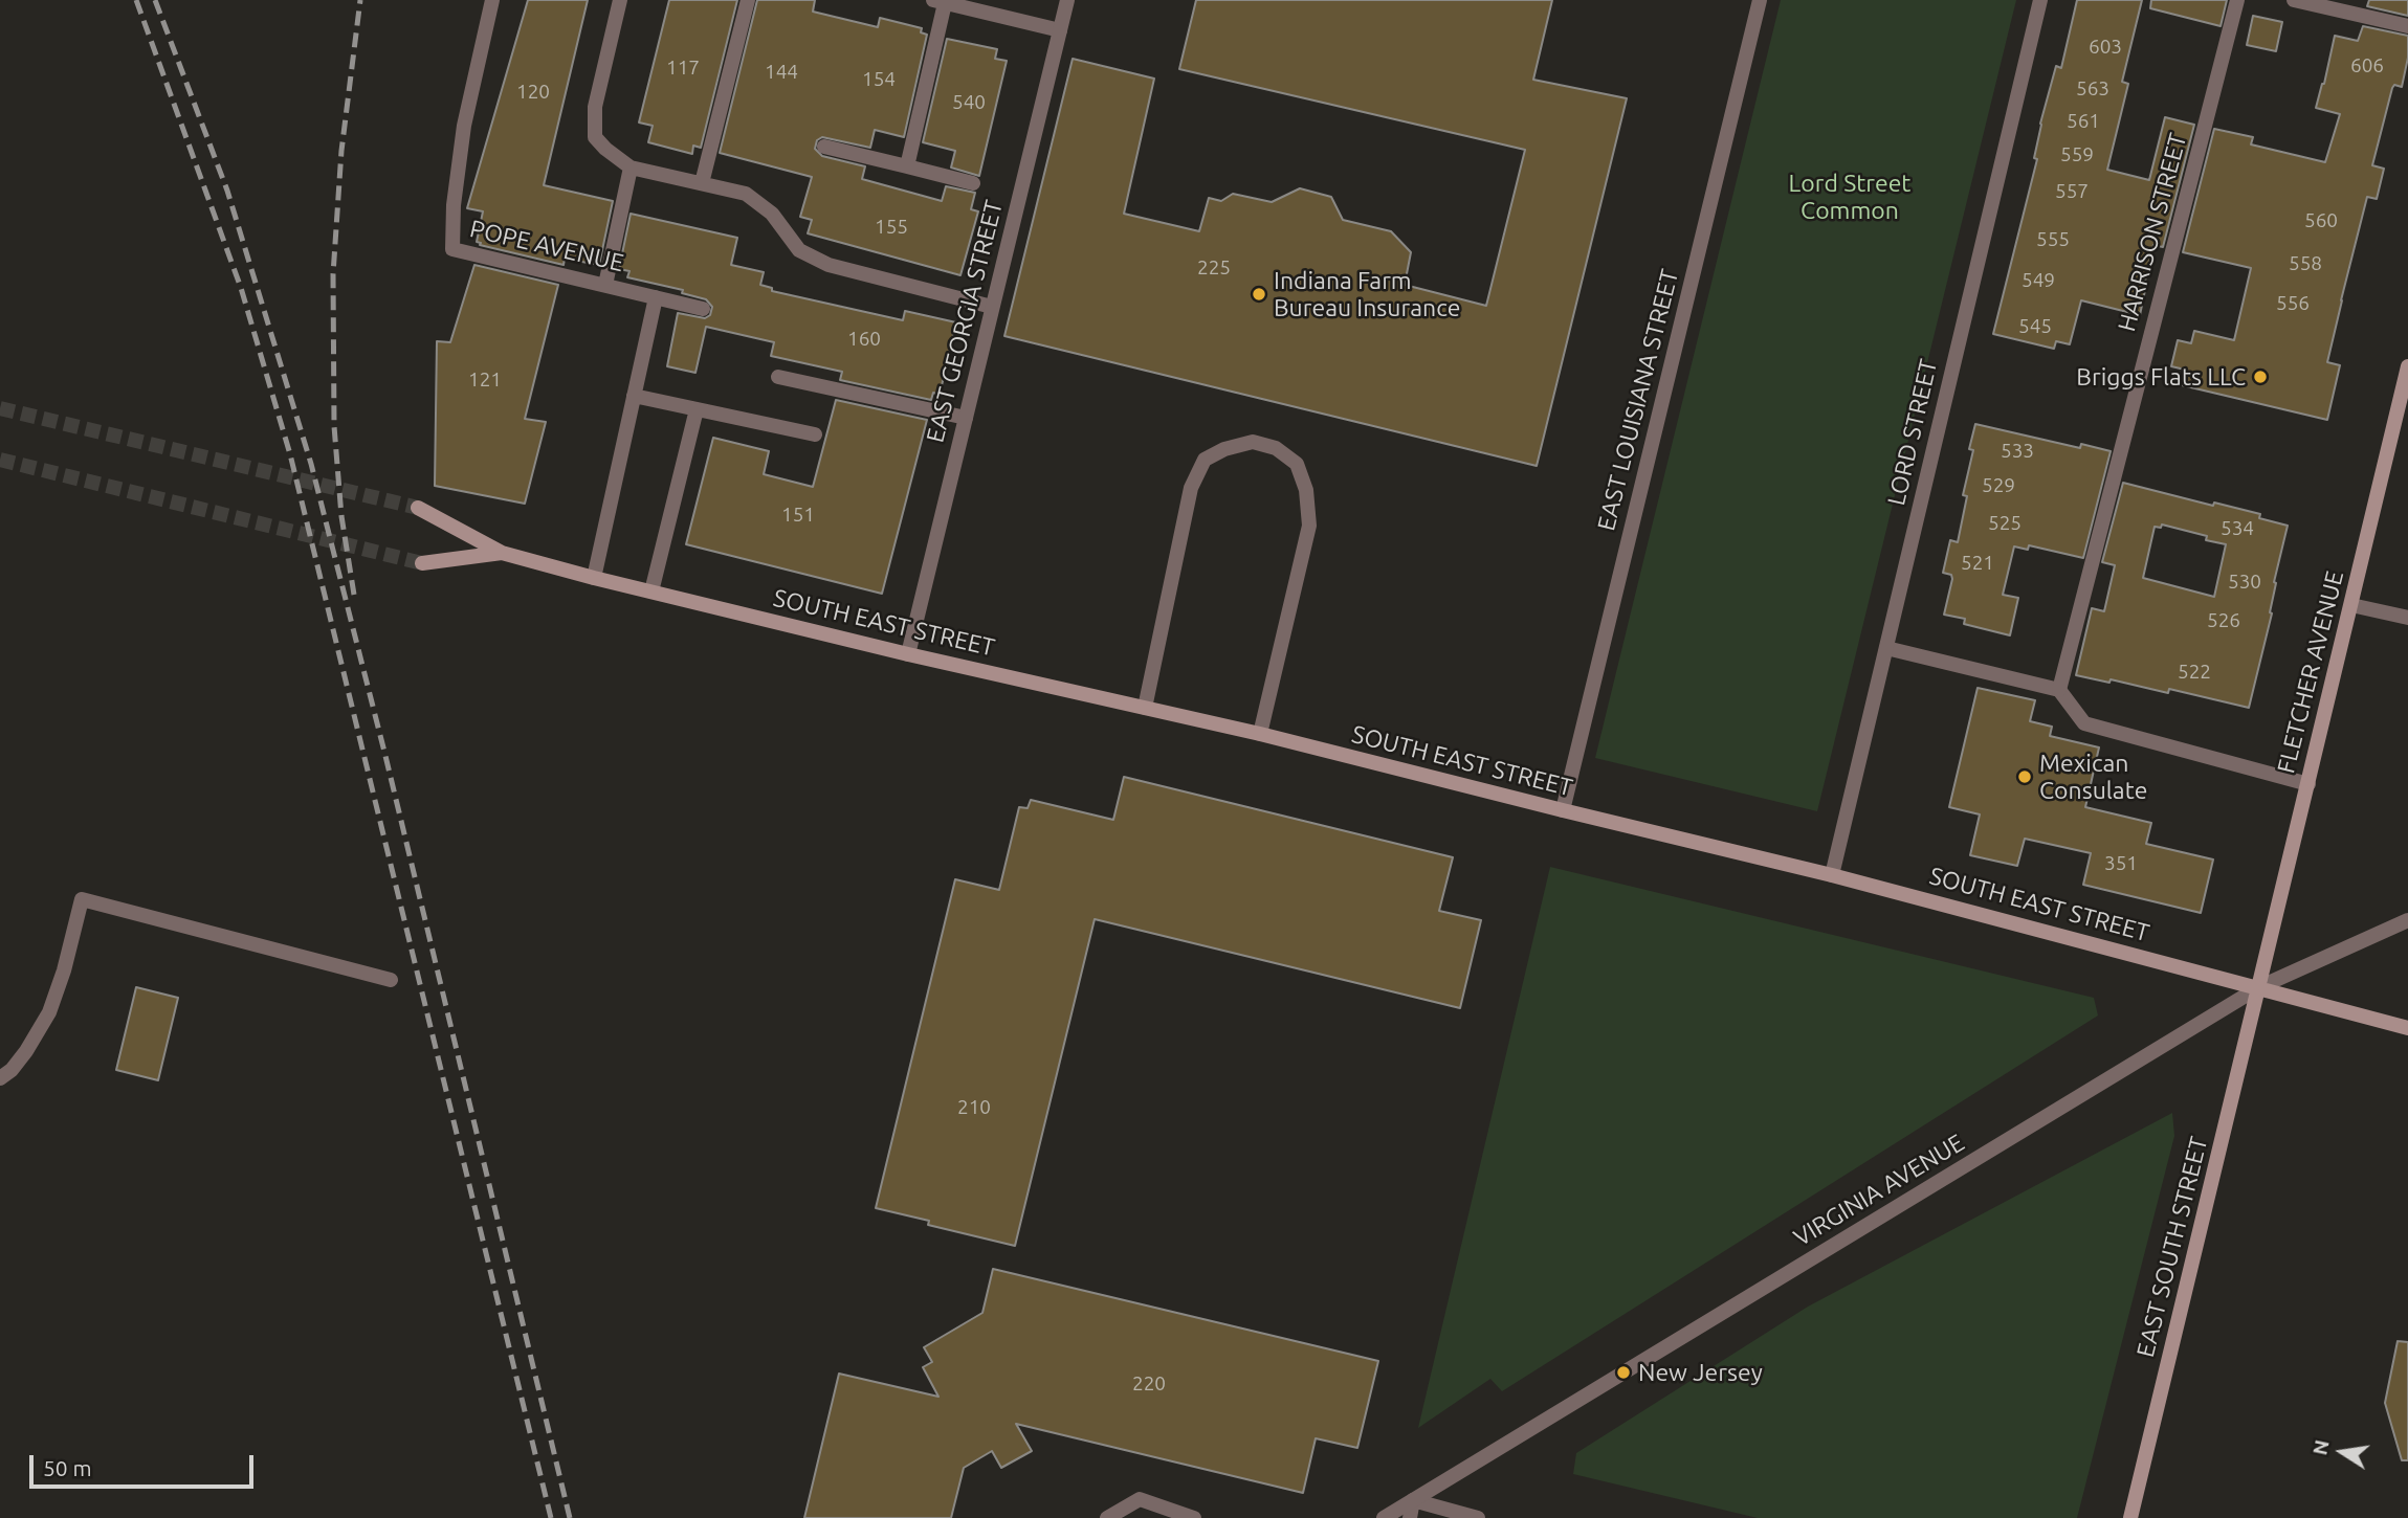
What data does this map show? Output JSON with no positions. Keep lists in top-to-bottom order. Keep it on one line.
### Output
{"streets":{"main road":["SOUTH EAST STREET","FLETCHER AVENUE","EAST SOUTH STREET"],"street":["HARRISON STREET","POPE AVENUE","EAST GEORGIA STREET","EAST LOUISIANA STREET","LORD STREET","VIRGINIA AVENUE"]},"crossings":[["EAST GEORGIA STREET","SOUTH EAST STREET"],["EAST LOUISIANA STREET","SOUTH EAST STREET"],["LORD STREET","SOUTH EAST STREET"],["SOUTH EAST STREET","FLETCHER AVENUE"],["SOUTH EAST STREET","VIRGINIA AVENUE"],["SOUTH EAST STREET","EAST SOUTH STREET"],["FLETCHER AVENUE","VIRGINIA AVENUE"],["FLETCHER AVENUE","EAST SOUTH STREET"],["VIRGINIA AVENUE","EAST SOUTH STREET"]],"parks":["Lord Street Common"],"places":["Indiana Farm Bureau Insurance","Briggs Flats LLC","Mexican Consulate","New Jersey"],"house_numbers":["603","606","117","144","154","563","120","540","561","559","557","560","155","555","558","225","549","556","545","160","121","533","529","151","525","534","521","530","526","522","351","210","220"],"scale_bar":"50 m","north":"left"}
